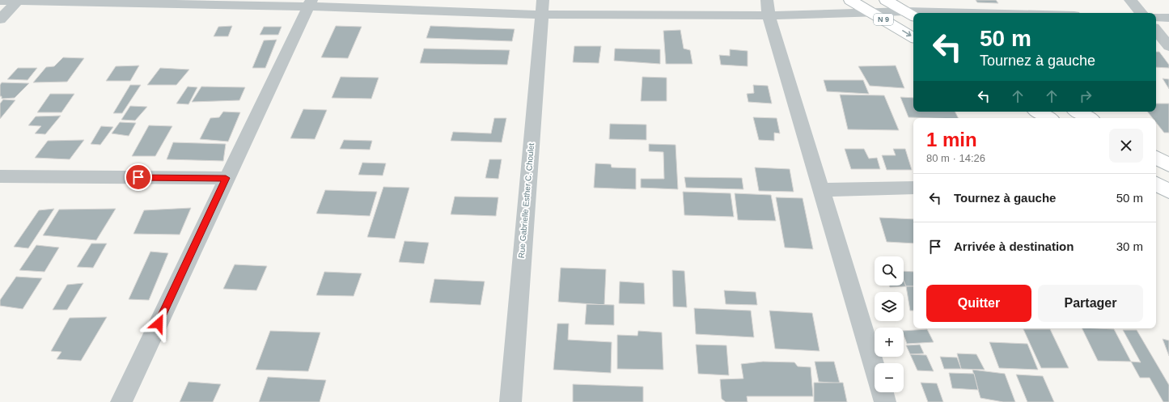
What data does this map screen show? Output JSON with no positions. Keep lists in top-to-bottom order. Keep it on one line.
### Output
{"streets":{"main road":["N 9"],"street":["Rue Gabrielle Esther C. Choulet"]},"page":{"turn":["50 m","Tournez à gauche"],"heading":["1 min","80 m · 14:26"],"list":[{"name":"Tournez à gauche","value":"50 m"},{"name":"Arrivée à destination","value":"30 m"}],"map_buttons":["+","−"],"buttons":["Quitter","Partager"]}}
